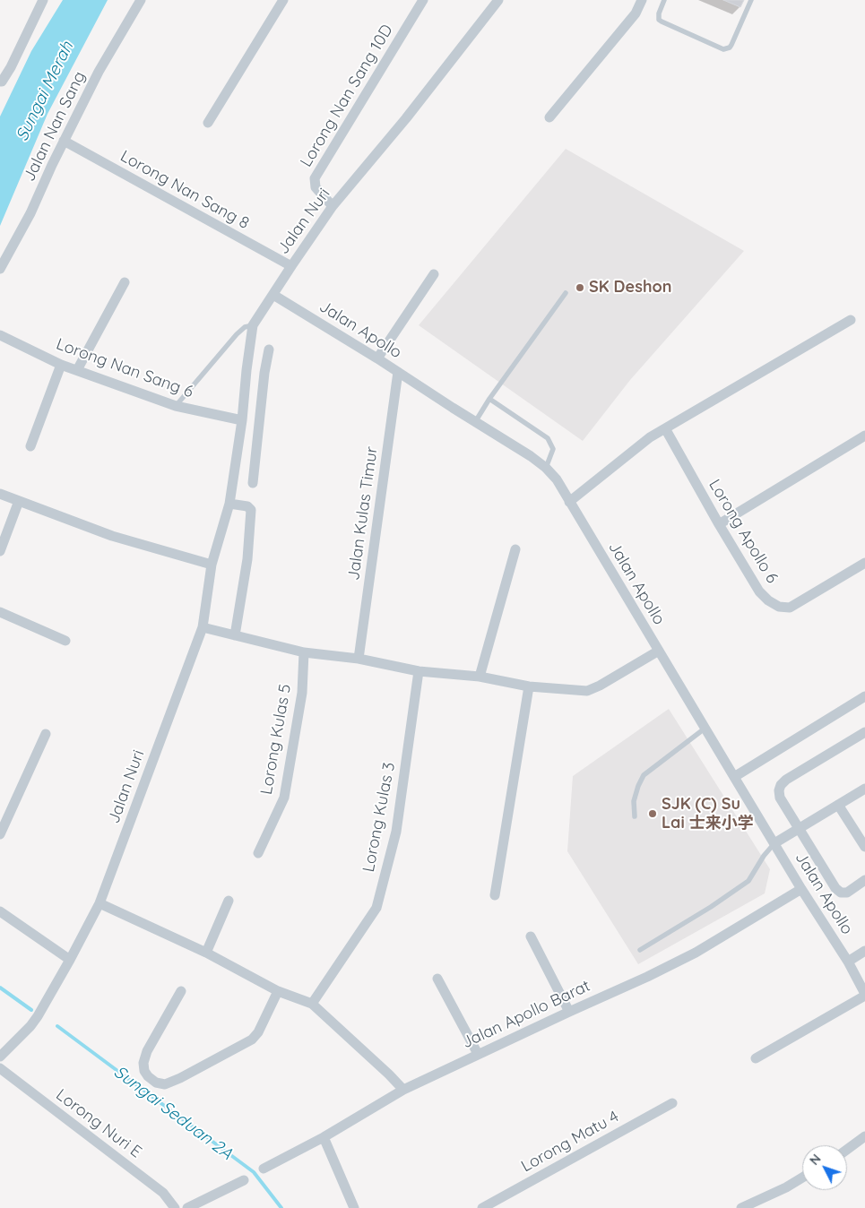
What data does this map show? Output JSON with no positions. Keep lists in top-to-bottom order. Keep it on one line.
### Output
{"streets":{"street":["Lorong Nan Sang 10D","Jalan Nan Sang","Lorong Nan Sang 8","Jalan Nuri","Jalan Apollo","Lorong Nan Sang 6","Jalan Kulas Timur","Lorong Apollo 6","Lorong Kulas 5","Lorong Kulas 3","Jalan Apollo Barat","Lorong Nuri E","Lorong Matu 4"]},"crossings":[["Lorong Nan Sang 10D","Jalan Nuri"],["Jalan Nan Sang","Lorong Nan Sang 8"],["Lorong Nan Sang 8","Jalan Nuri"],["Jalan Nuri","Jalan Apollo"],["Jalan Nuri","Lorong Nan Sang 6"],["Jalan Apollo","Jalan Kulas Timur"],["Jalan Apollo","Jalan Apollo Barat"]],"water":["Sungai Merah","Sungai Seduan 2A"],"places":["SK Deshon","SJK (C) Su Lai 士来小学"],"north":"top left"}
